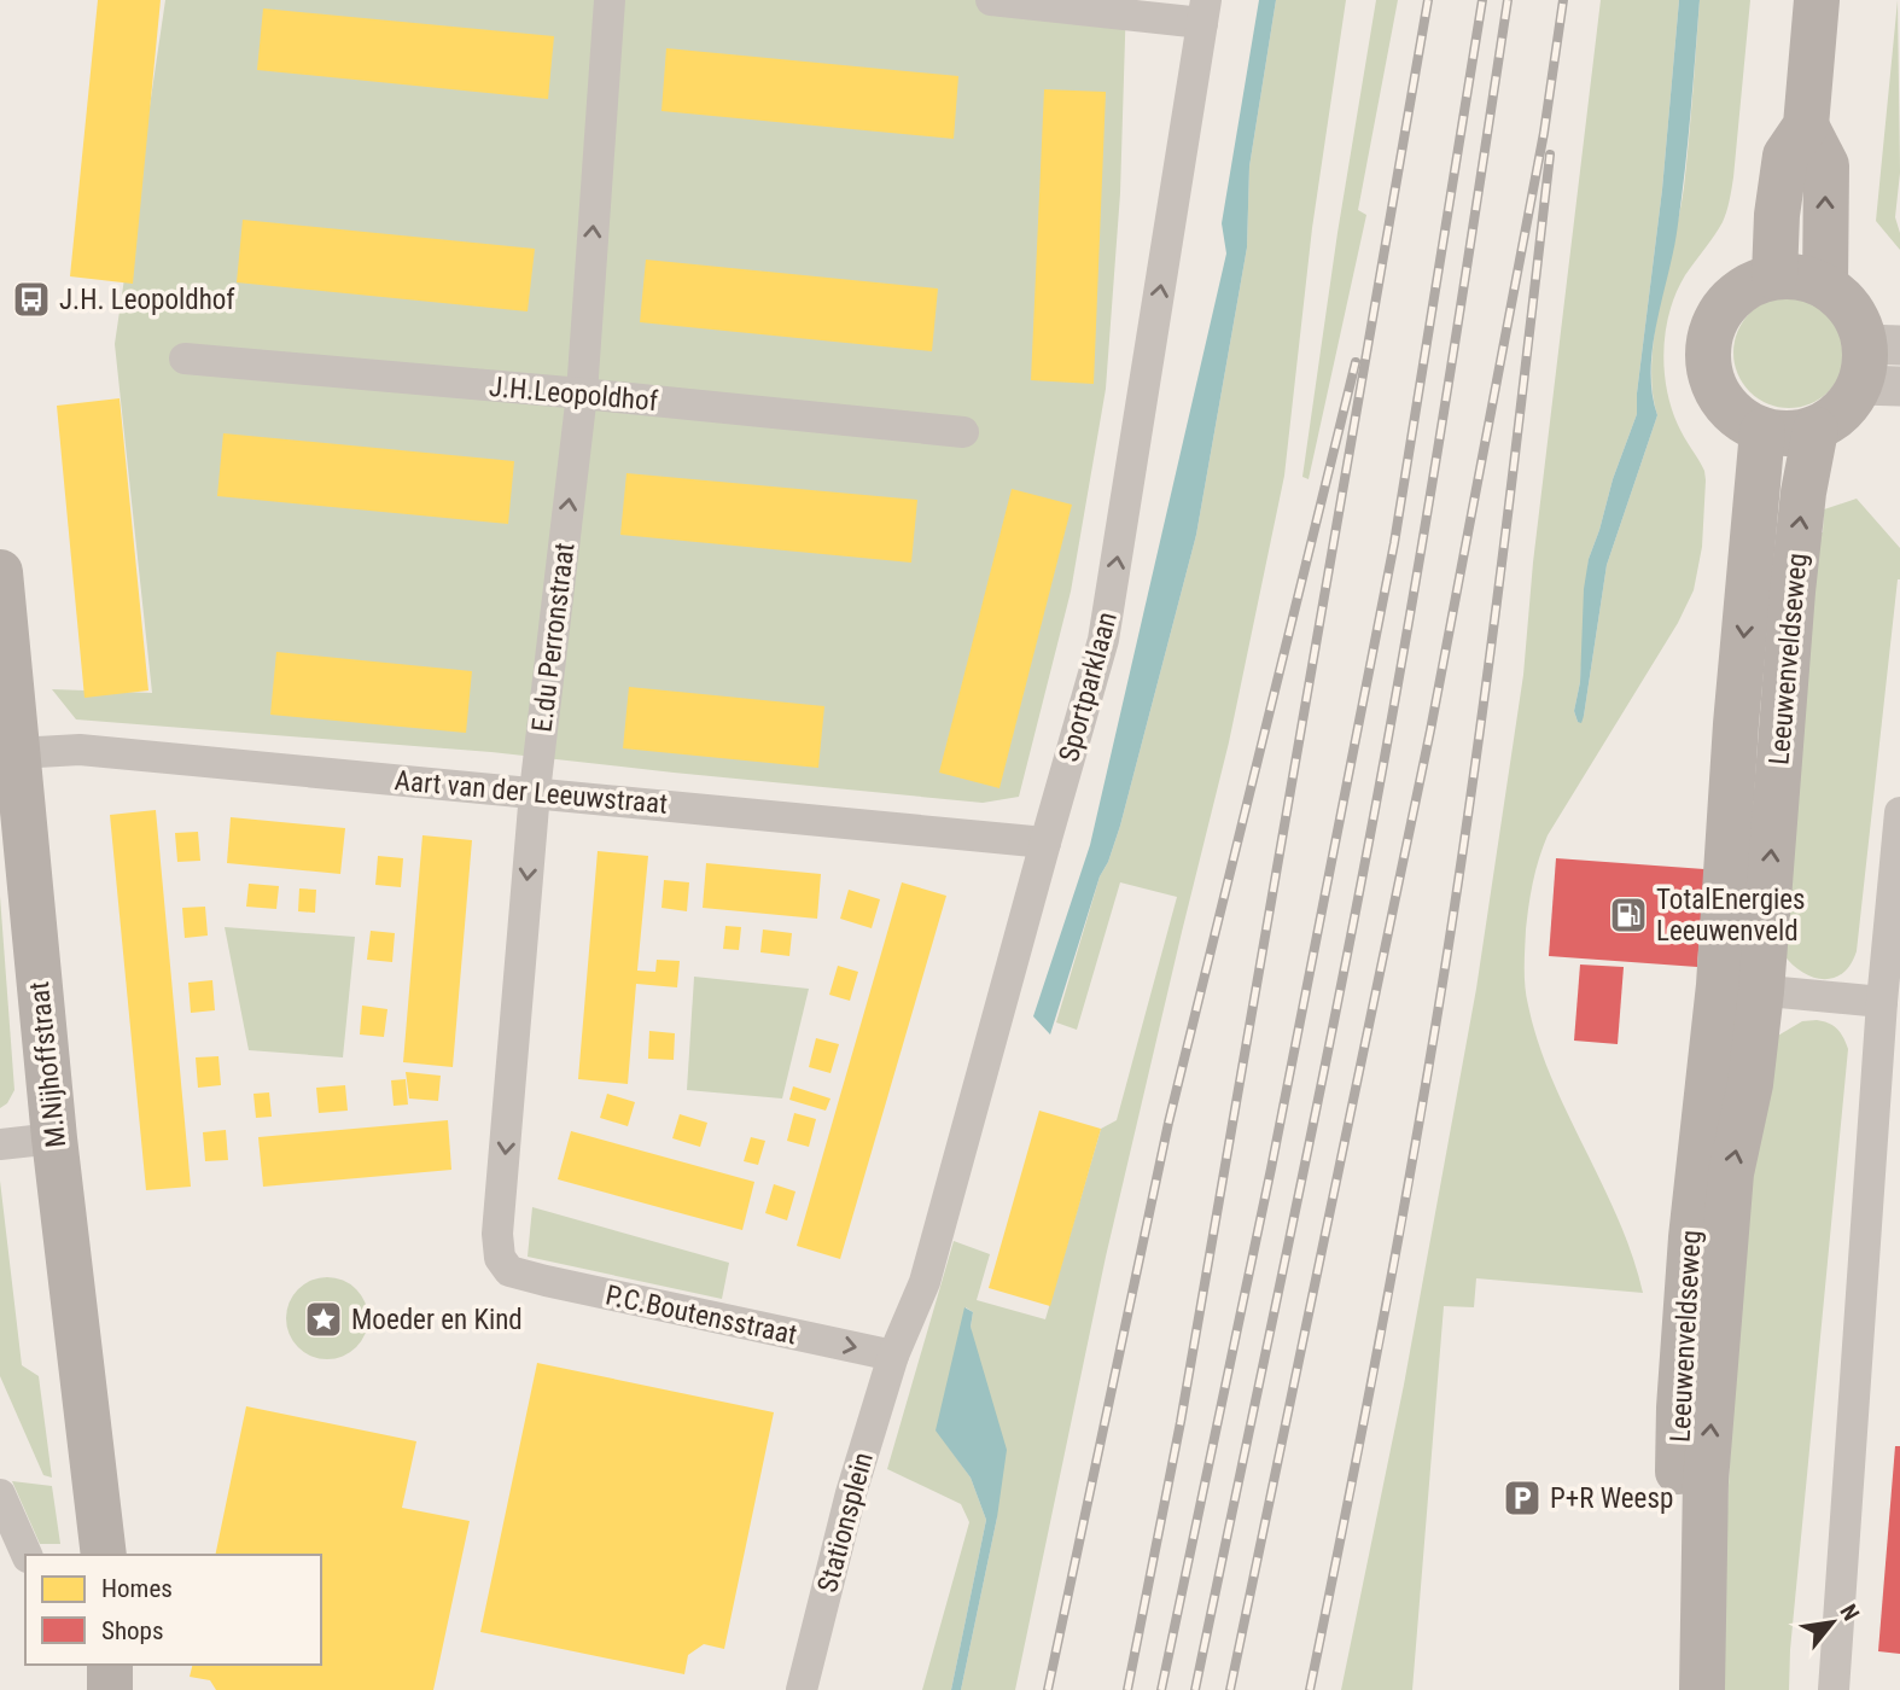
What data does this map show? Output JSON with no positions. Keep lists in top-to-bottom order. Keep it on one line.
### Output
{"streets":{"main road":["Leeuwenveldseweg","M.Nijhoffstraat"],"street":["J.H.Leopoldhof","E.du Perronstraat","Sportparklaan","Aart van der Leeuwstraat","P.C.Boutensstraat","Stationsplein"]},"crossings":[["J.H.Leopoldhof","E.du Perronstraat"],["E.du Perronstraat","Aart van der Leeuwstraat"],["E.du Perronstraat","P.C.Boutensstraat"],["Sportparklaan","Aart van der Leeuwstraat"],["Sportparklaan","P.C.Boutensstraat"],["Sportparklaan","Stationsplein"],["Aart van der Leeuwstraat","M.Nijhoffstraat"],["P.C.Boutensstraat","Stationsplein"]],"one_way":["Sportparklaan","P.C.Boutensstraat"],"places":{"bus stop":["J.H. Leopoldhof"],"fuel station":["TotalEnergies Leeuwenveld"],"place":["Moeder en Kind"],"parking":["P+R Weesp"]},"legend":["Homes","Shops"],"north":"top right"}
